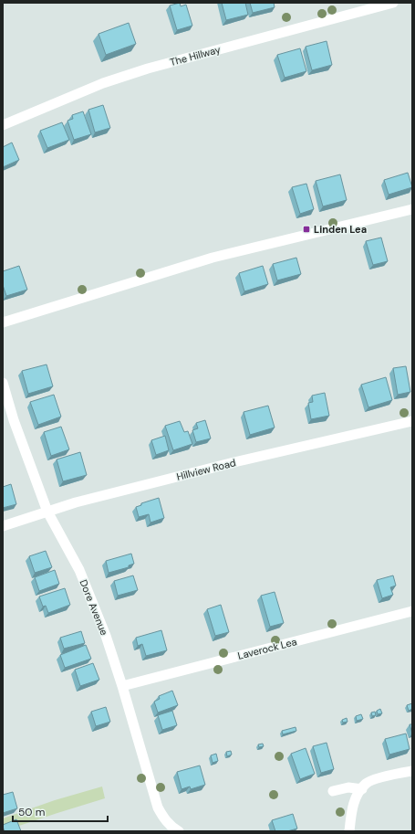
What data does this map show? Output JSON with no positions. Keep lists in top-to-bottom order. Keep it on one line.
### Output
{"streets":{"street":["The Hillway","Hillview Road","Dore Avenue","Laverock Lea"]},"crossings":[["Hillview Road","Dore Avenue"],["Dore Avenue","Laverock Lea"]],"places":{"transit":["Linden Lea"]},"scale_bar":"50 m"}
